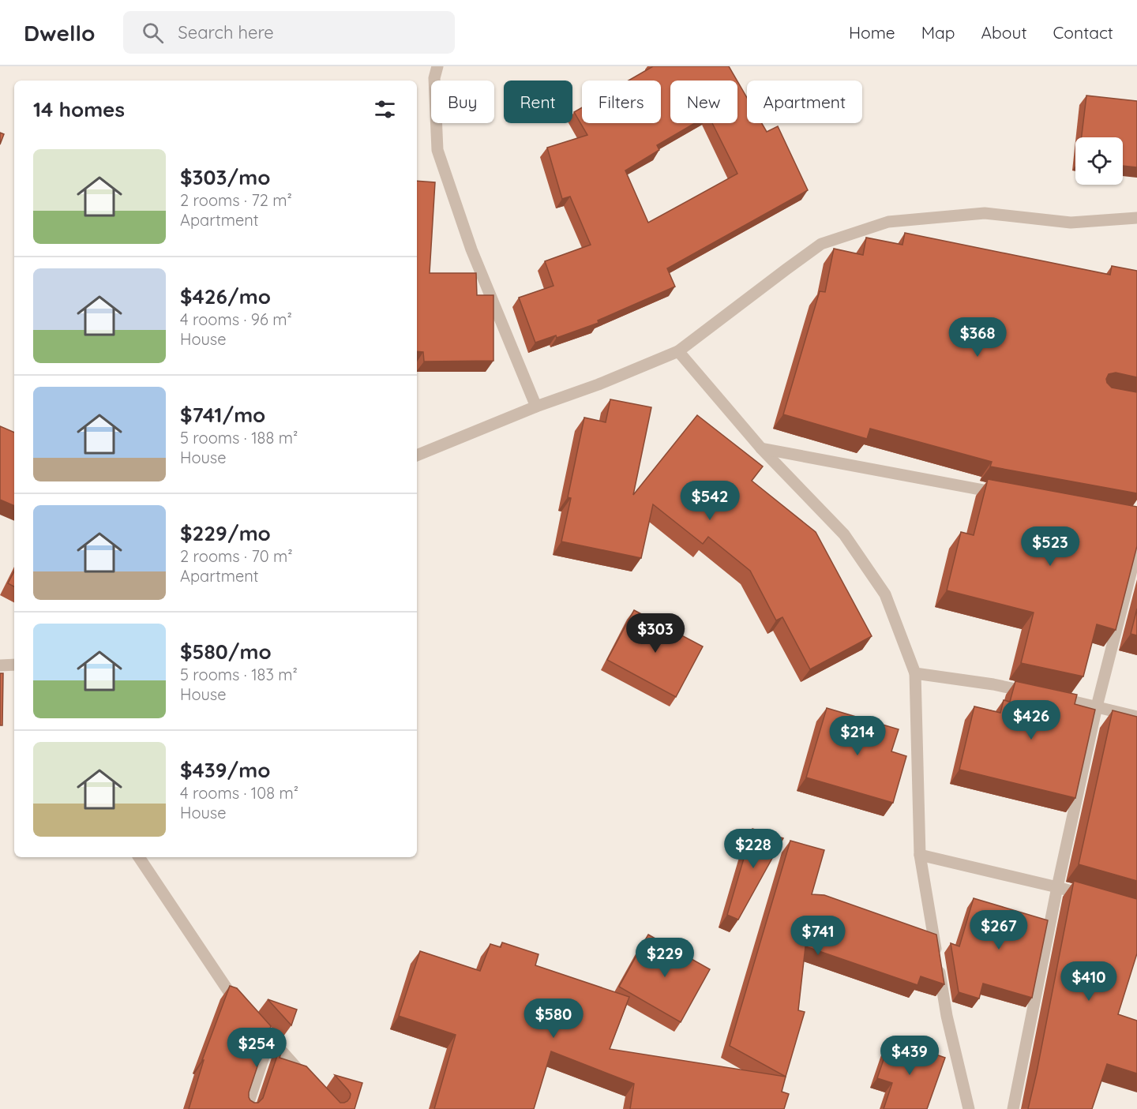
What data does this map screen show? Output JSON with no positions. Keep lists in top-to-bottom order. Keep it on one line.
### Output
{"page":{"header":"Dwello","search":"Search here","nav":["Home","Map","About","Contact"],"chip":["Buy","Rent","Filters","New","Apartment"],"heading":"14 homes","list":[{"name":"$303/mo","note":"2 rooms · 72 m² · Apartment"},{"name":"$426/mo","note":"4 rooms · 96 m² · House"},{"name":"$741/mo","note":"5 rooms · 188 m² · House"},{"name":"$229/mo","note":"2 rooms · 70 m² · Apartment"},{"name":"$580/mo","note":"5 rooms · 183 m² · House"},{"name":"$439/mo","note":"4 rooms · 108 m² · House"}],"price":["$368","$542","$523","$303","$426","$214","$228","$267","$741","$229","$410","$580","$254","$439"]}}
